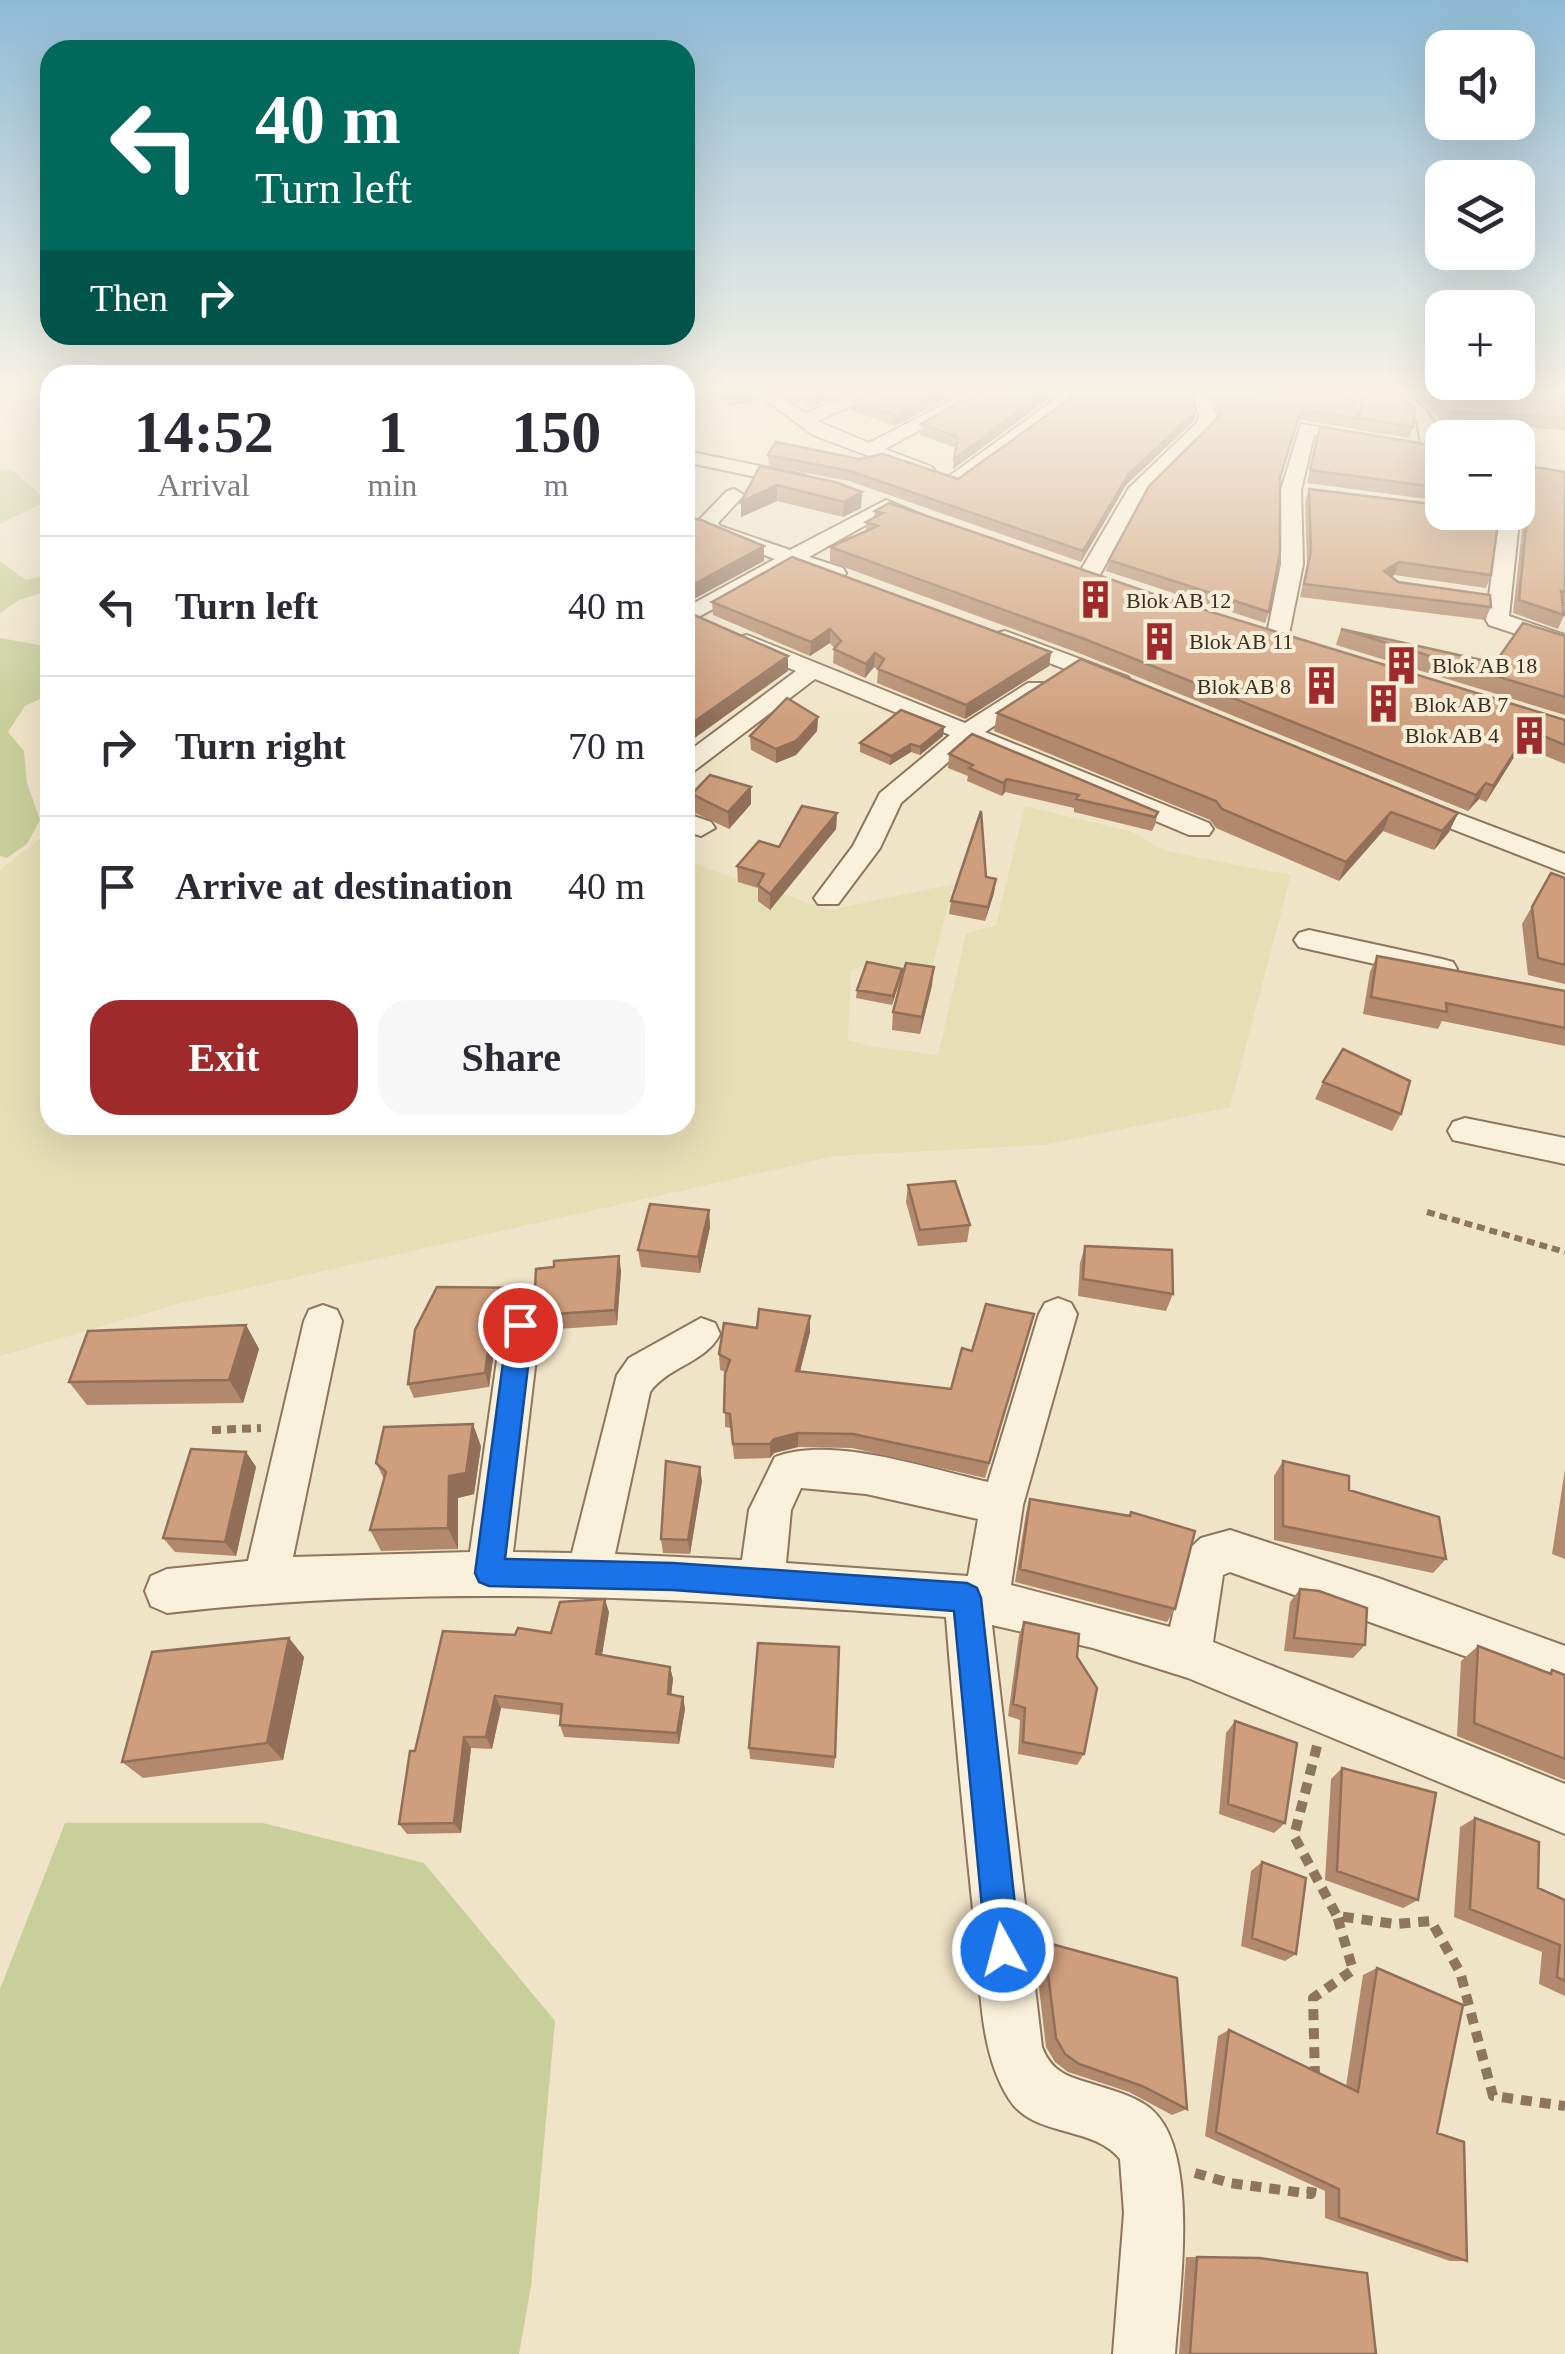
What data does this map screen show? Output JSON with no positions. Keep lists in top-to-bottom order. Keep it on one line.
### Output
{"places":{"building":["Blok AB 12","Blok AB 11","Blok AB 18","Blok AB 8","Blok AB 7","Blok AB 4"]},"page":{"map_buttons":["+","−"],"turn":["40 m","Turn left"],"then":"Then","eta":["14:52","Arrival","1","min","150","m"],"list":[{"name":"Turn left","value":"40 m"},{"name":"Turn right","value":"70 m"},{"name":"Arrive at destination","value":"40 m"}],"buttons":["Exit","Share"]}}
